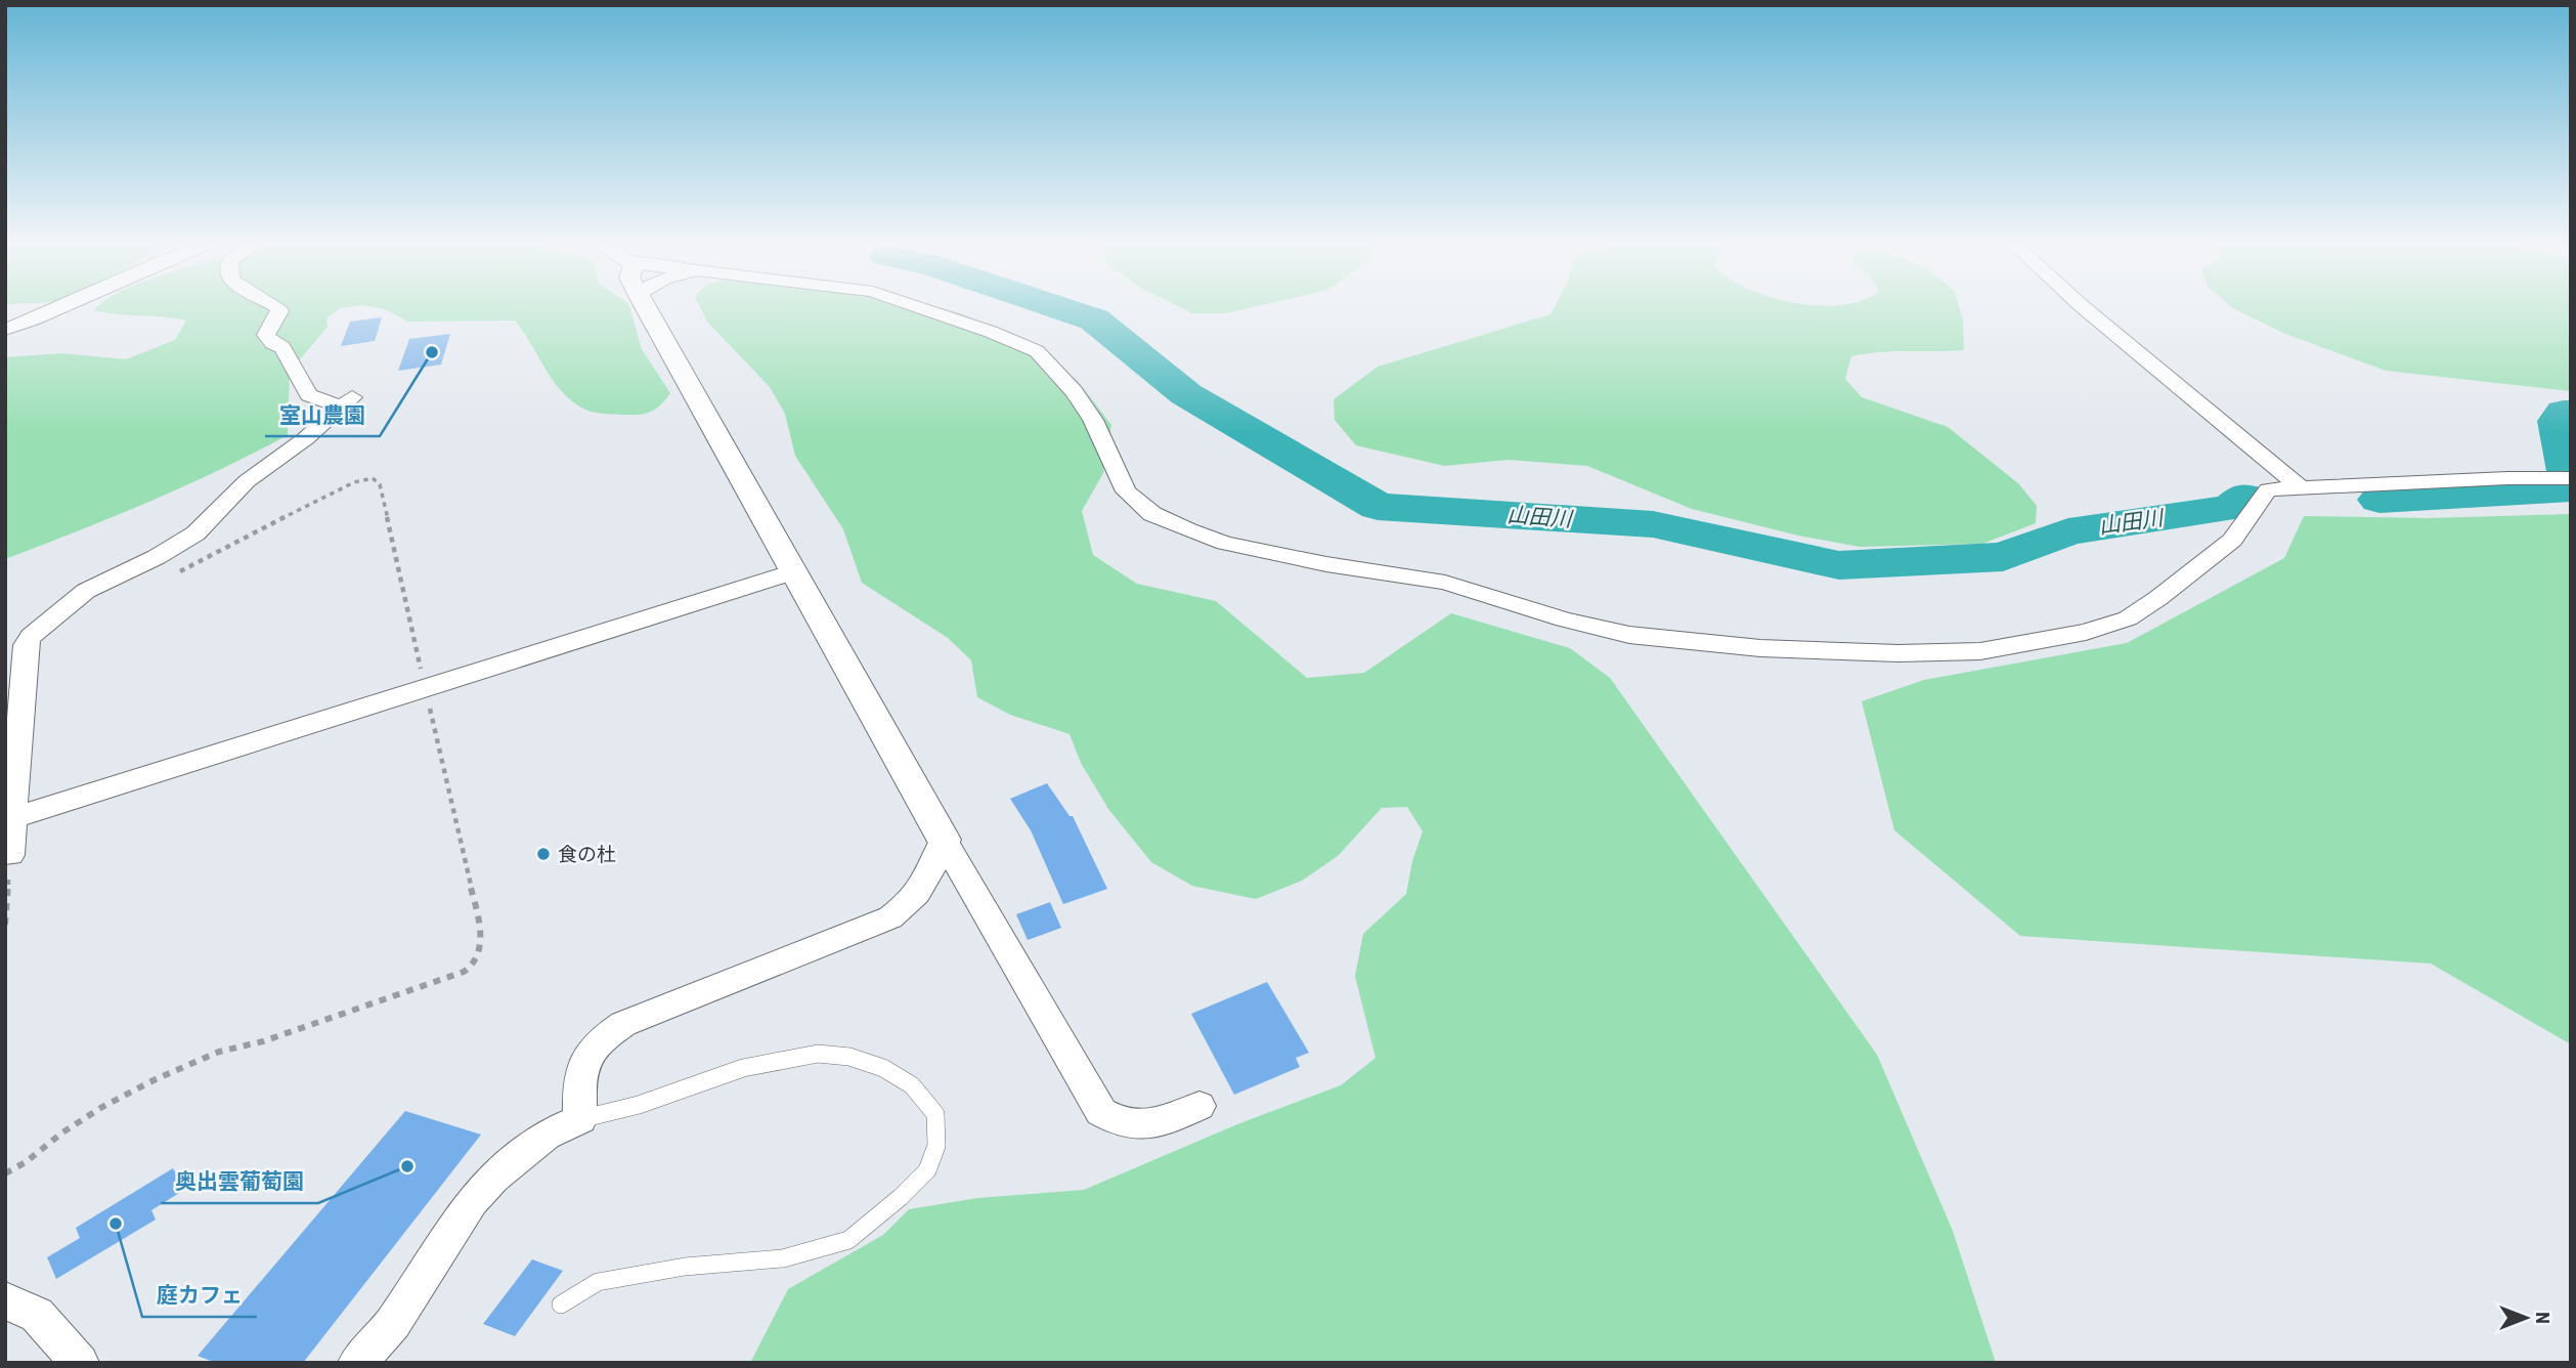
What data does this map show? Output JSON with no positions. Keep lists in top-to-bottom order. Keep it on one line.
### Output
{"water":["山田川"],"places":["室山農園","食の杜","奥出雲葡萄園","庭カフェ"],"north":"right"}
